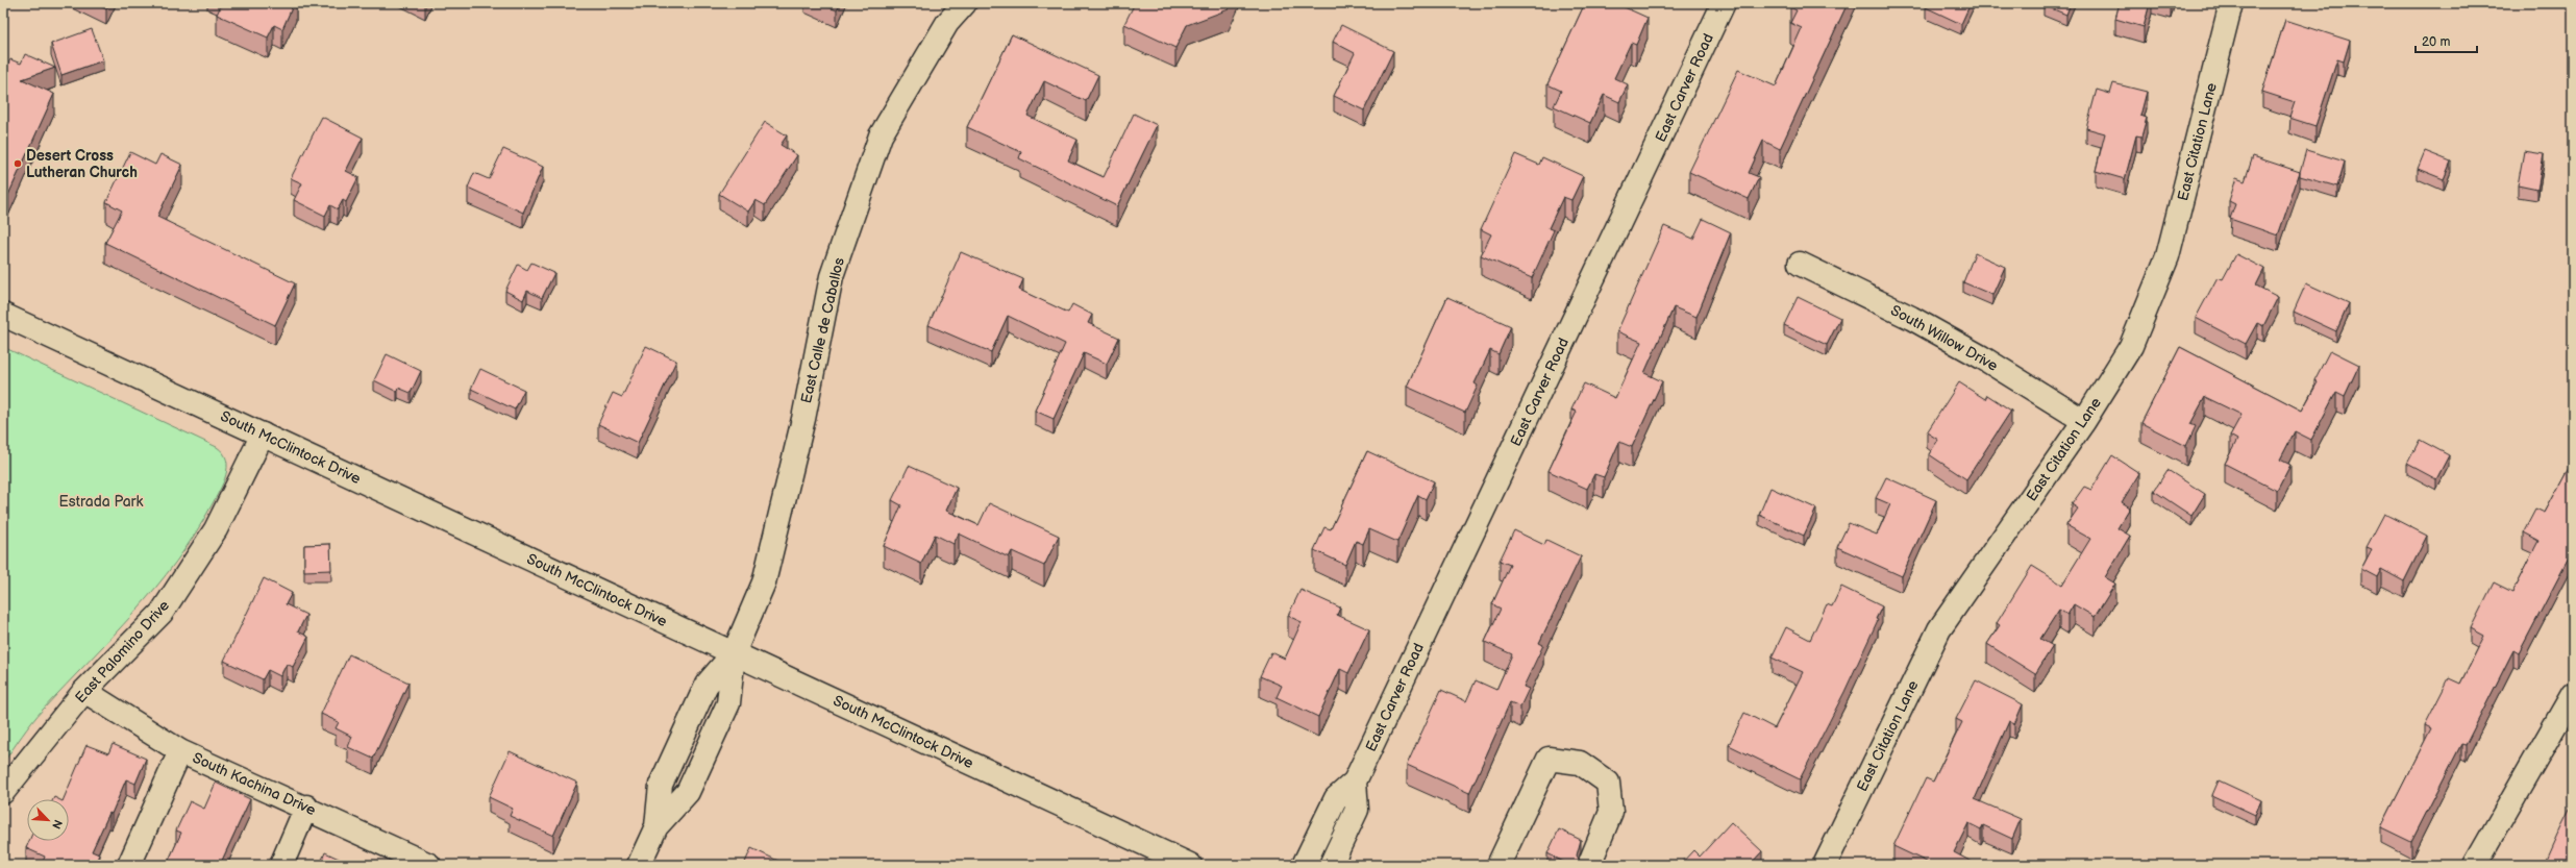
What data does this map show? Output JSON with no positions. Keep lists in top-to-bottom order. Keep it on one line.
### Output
{"streets":{"street":["East Carver Road","East Citation Lane","East Calle de Caballos","South Willow Drive","South McClintock Drive","East Palomino Drive","South Kachina Drive"]},"crossings":[["East Citation Lane","South Willow Drive"],["East Calle de Caballos","South McClintock Drive"],["South McClintock Drive","East Palomino Drive"],["East Palomino Drive","South Kachina Drive"]],"parks":["Estrada Park"],"places":["Desert Cross Lutheran Church"],"scale_bar":"20 m","north":"bottom right"}
